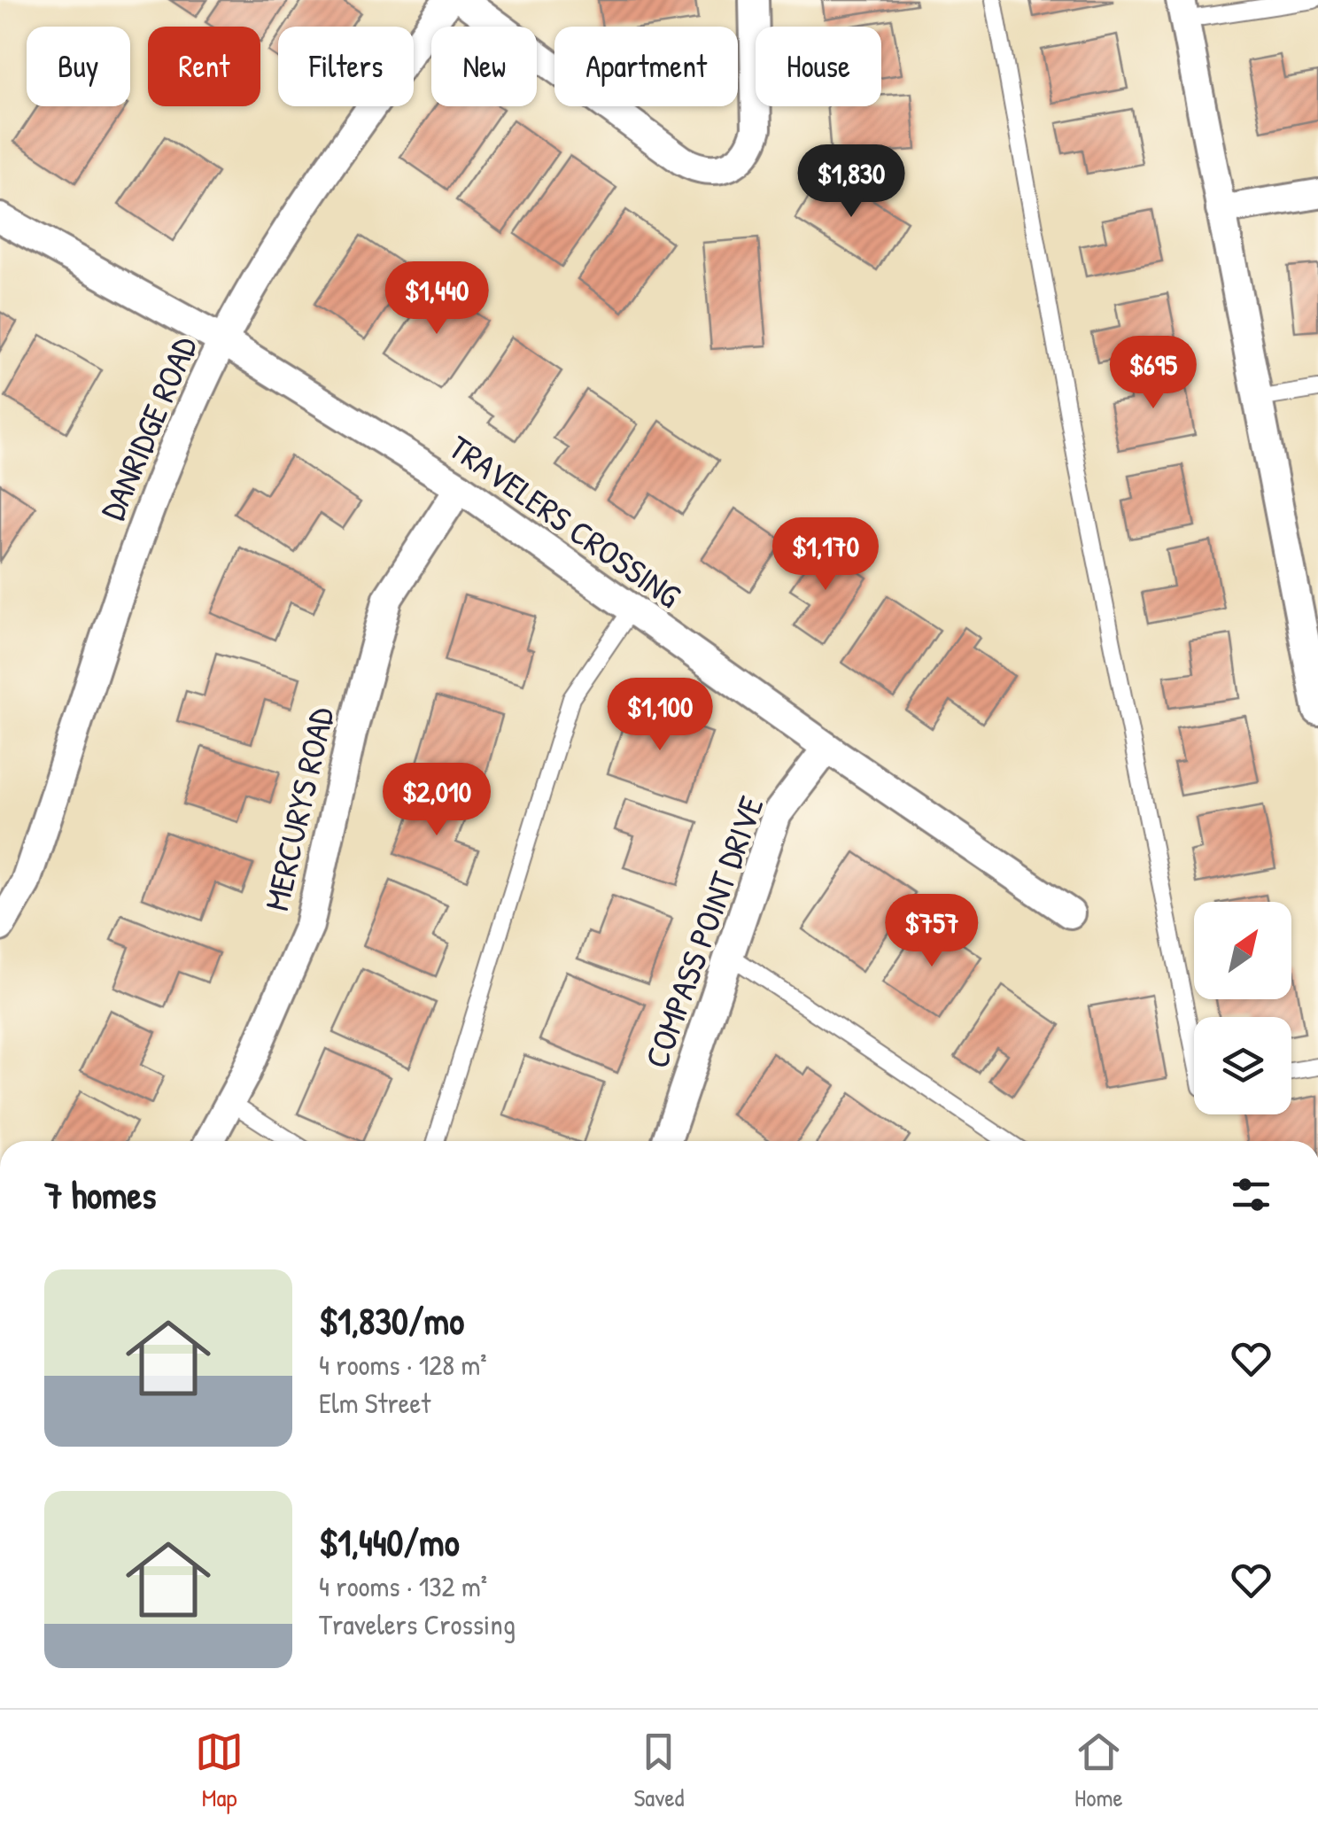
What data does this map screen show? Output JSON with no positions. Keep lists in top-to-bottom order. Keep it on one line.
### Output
{"streets":{"street":["DANRIDGE ROAD","TRAVELERS CROSSING","MERCURYS ROAD","COMPASS POINT DRIVE"]},"crossings":[["DANRIDGE ROAD","TRAVELERS CROSSING"],["TRAVELERS CROSSING","MERCURYS ROAD"],["TRAVELERS CROSSING","COMPASS POINT DRIVE"]],"north":"top right","page":{"chip":["Buy","Rent","Filters","New","Apartment","House"],"price":["$1,830","$1,440","$695","$1,170","$1,100","$2,010","$757"],"heading":"7 homes","list":[{"name":"$1,830/mo","note":"4 rooms · 128 m² · Elm Street"},{"name":"$1,440/mo","note":"4 rooms · 132 m² · Travelers Crossing"}],"tabs":["Map","Saved","Home"]}}
